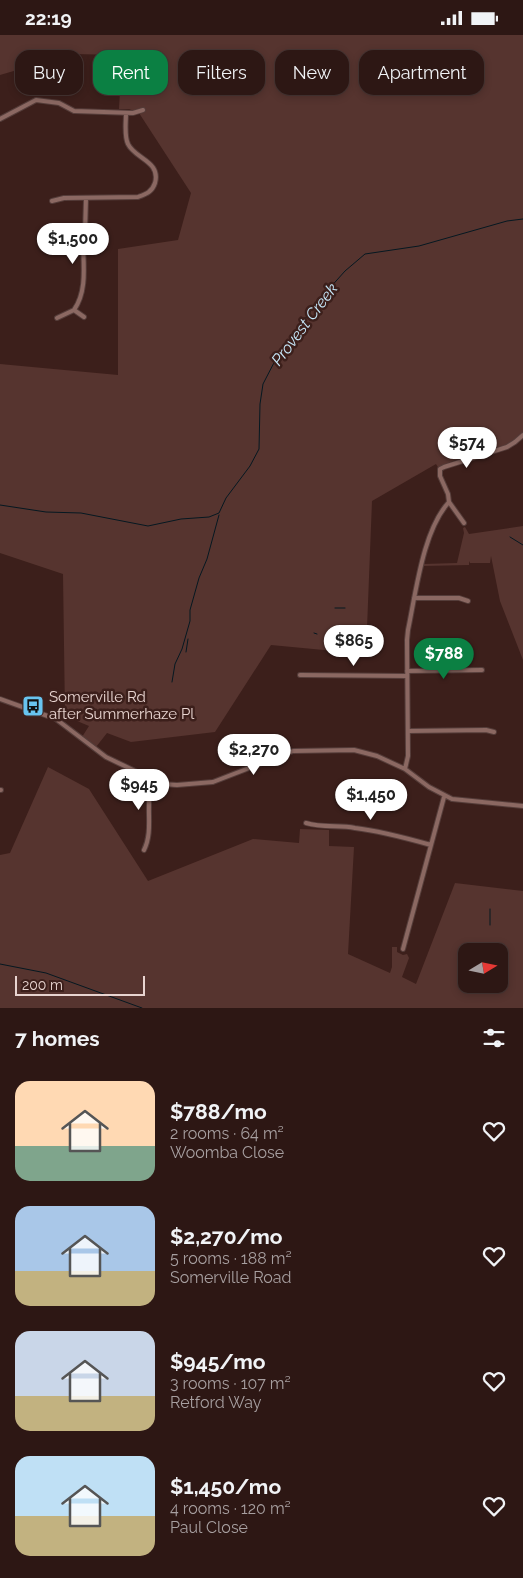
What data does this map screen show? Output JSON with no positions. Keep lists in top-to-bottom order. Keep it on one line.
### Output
{"water":["Provest Creek"],"places":{"bus stop":["Somerville Rd after Summerhaze Pl"]},"scale_bar":"200 m","north":"right","page":{"status":"22:19","chip":["Buy","Rent","Filters","New","Apartment"],"price":["$1,500","$574","$865","$788","$2,270","$945","$1,450"],"scale":"200 m","heading":"7 homes","list":[{"name":"$788/mo","note":"2 rooms · 64 m² · Woomba Close"},{"name":"$2,270/mo","note":"5 rooms · 188 m² · Somerville Road"},{"name":"$945/mo","note":"3 rooms · 107 m² · Retford Way"},{"name":"$1,450/mo","note":"4 rooms · 120 m² · Paul Close"}]}}
